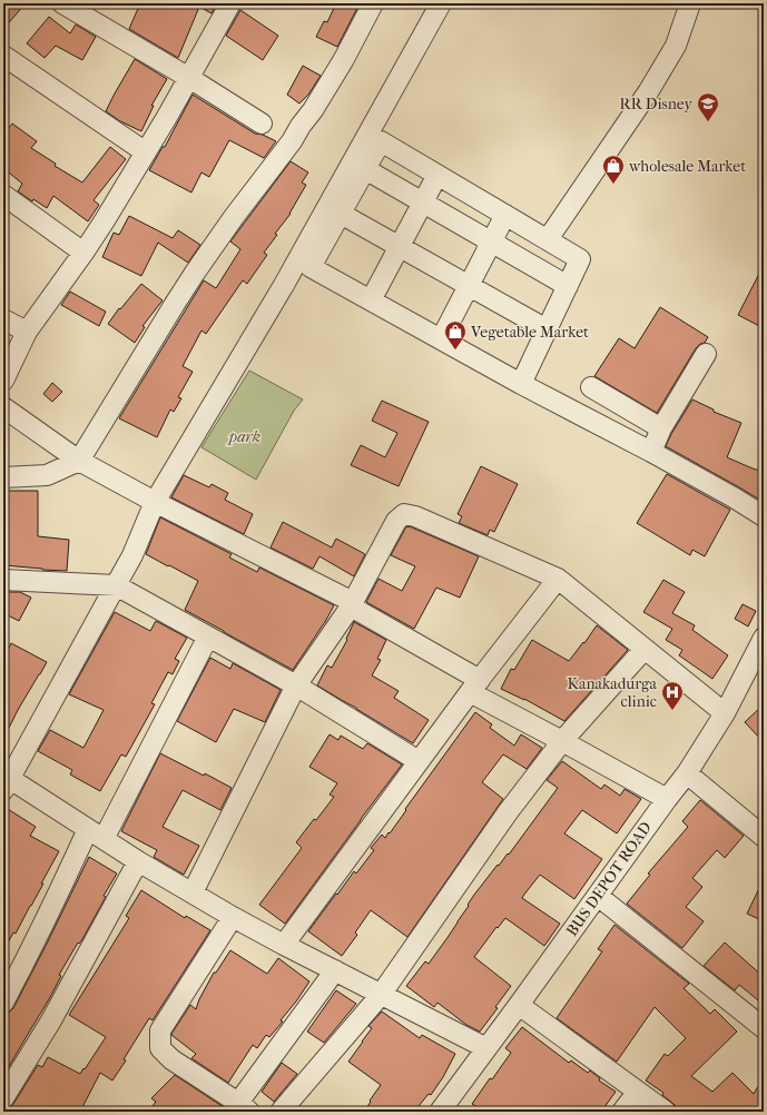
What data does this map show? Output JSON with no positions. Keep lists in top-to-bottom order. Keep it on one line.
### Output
{"streets":{"street":["BUS DEPOT ROAD"]},"parks":["park"],"places":{"school or university":["RR Disney"],"shop":["wholesale Market","Vegetable Market"],"hospital":["Kanakadurga clinic"]}}
